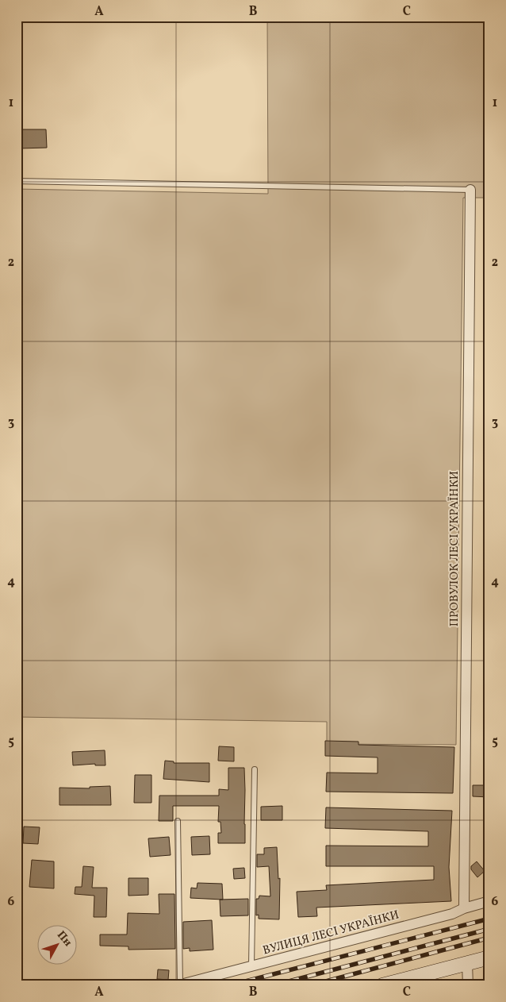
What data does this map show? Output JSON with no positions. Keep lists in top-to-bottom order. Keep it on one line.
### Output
{"streets":{"street":["ПРОВУЛОК ЛЕСІ УКРАЇНКИ","ВУЛИЦЯ ЛЕСІ УКРАЇНКИ"]},"crossings":[["ПРОВУЛОК ЛЕСІ УКРАЇНКИ","ВУЛИЦЯ ЛЕСІ УКРАЇНКИ"]],"north":"top right","grid":{"columns":["A","B","C"],"rows":["1","2","3","4","5","6"]}}
